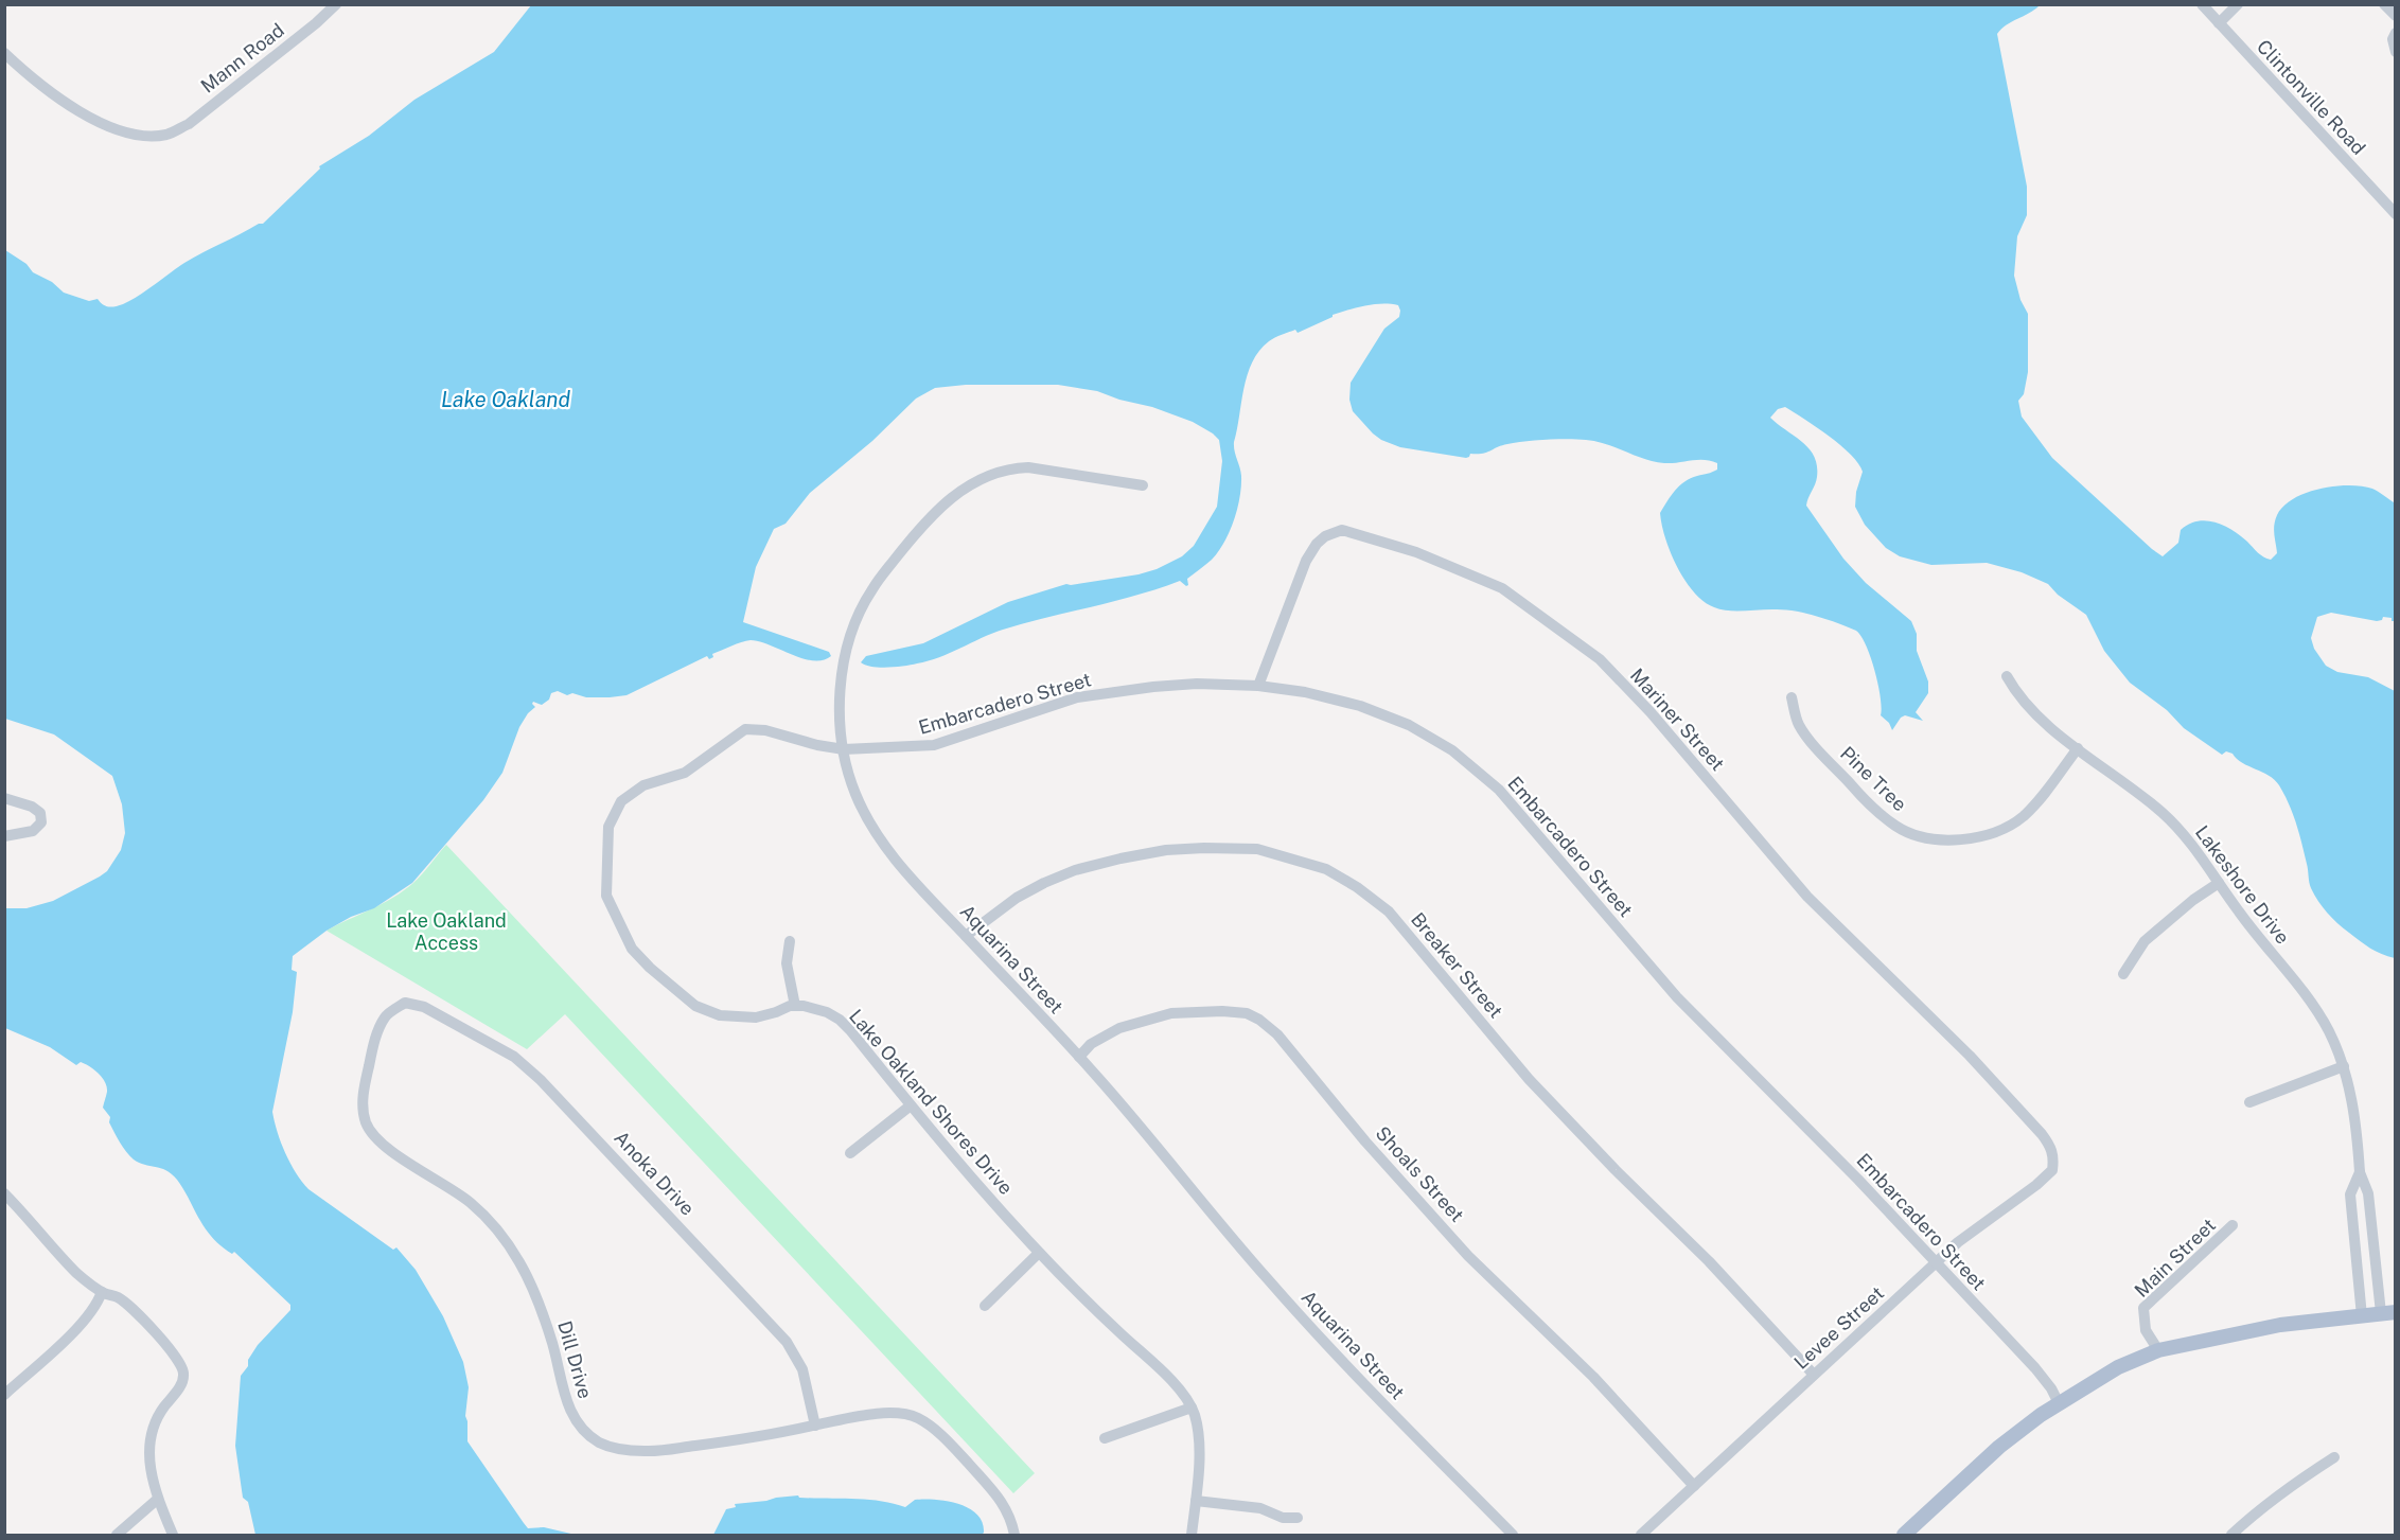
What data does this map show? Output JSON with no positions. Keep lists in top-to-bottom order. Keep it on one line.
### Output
{"streets":{"street":["Mann Road","Clintonville Road","Embarcadero Street","Mariner Street","Pine Tree","Lakeshore Drive","Aquarina Street","Breaker Street","Lake Oakland Shores Drive","Anoka Drive","Shoals Street","Main Street","Levee Street","Dill Drive"]},"crossings":[["Embarcadero Street","Mariner Street"],["Embarcadero Street","Aquarina Street"],["Embarcadero Street","Lake Oakland Shores Drive"],["Embarcadero Street","Levee Street"],["Mariner Street","Levee Street"],["Pine Tree","Lakeshore Drive"],["Aquarina Street","Breaker Street"],["Aquarina Street","Lake Oakland Shores Drive"],["Aquarina Street","Shoals Street"],["Breaker Street","Levee Street"],["Anoka Drive","Dill Drive"],["Shoals Street","Levee Street"]],"water":["Lake Oakland"],"parks":["Lake Oakland Access"]}
